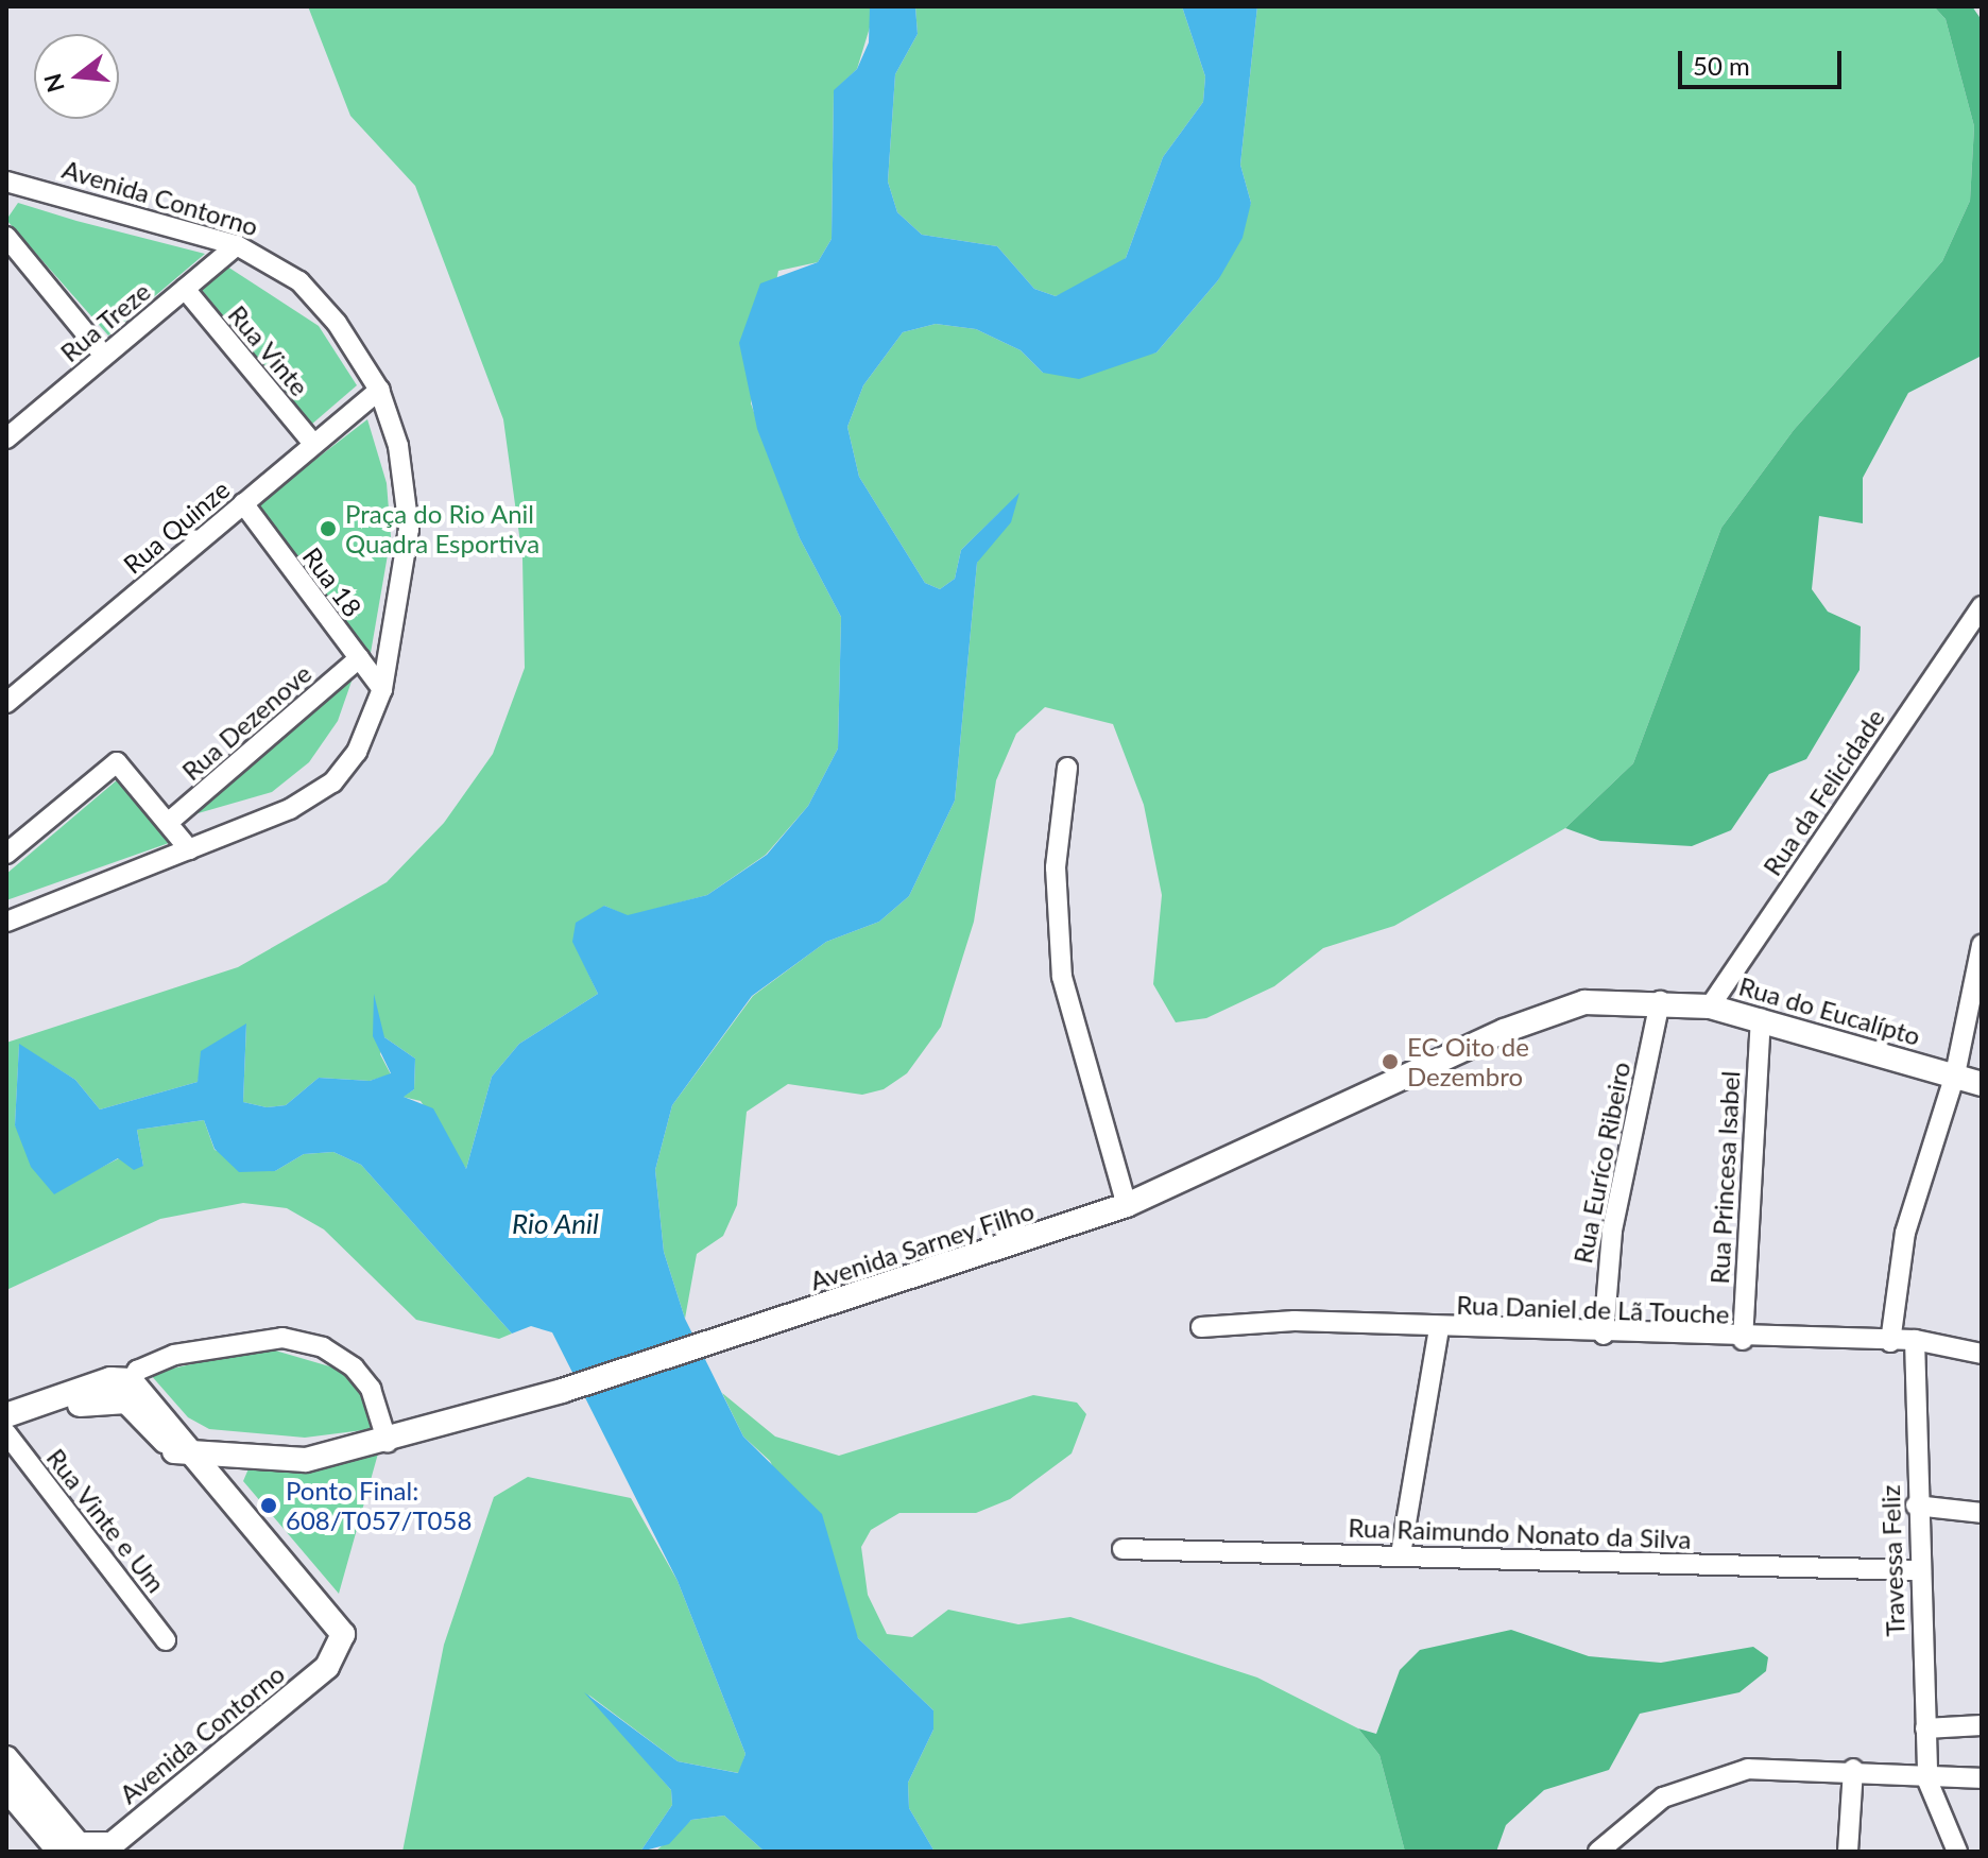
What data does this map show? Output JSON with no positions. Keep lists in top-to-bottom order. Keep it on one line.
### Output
{"streets":{"street":["Avenida Contorno","Rua Treze","Rua Vinte","Rua Quinze","Rua 18","Rua Dezenove","Rua da Felicidade","Rua do Eucalípto","Rua Euríco Ribeiro","Rua Princesa Isabel","Avenida Sarney Filho","Rua Daniel de Lã Touche","Rua Vinte e Um","Rua Raimundo Nonato da Silva","Travessa Feliz"]},"crossings":[["Avenida Contorno","Rua Treze"],["Avenida Contorno","Rua Quinze"],["Avenida Contorno","Rua 18"],["Avenida Contorno","Avenida Sarney Filho"],["Rua Treze","Rua Vinte"],["Rua Vinte","Rua Quinze"],["Rua Quinze","Rua 18"],["Rua 18","Rua Dezenove"],["Rua da Felicidade","Rua do Eucalípto"],["Rua do Eucalípto","Rua Euríco Ribeiro"],["Rua do Eucalípto","Rua Princesa Isabel"],["Rua do Eucalípto","Avenida Sarney Filho"],["Rua Euríco Ribeiro","Avenida Sarney Filho"],["Rua Euríco Ribeiro","Rua Daniel de Lã Touche"],["Rua Princesa Isabel","Rua Daniel de Lã Touche"],["Rua Daniel de Lã Touche","Travessa Feliz"],["Rua Raimundo Nonato da Silva","Travessa Feliz"]],"water":["Rio Anil"],"places":["Praça do Rio Anil Quadra Esportiva","EC Oito de Dezembro","Ponto Final: 608/T057/T058"],"scale_bar":"50 m","north":"left"}
